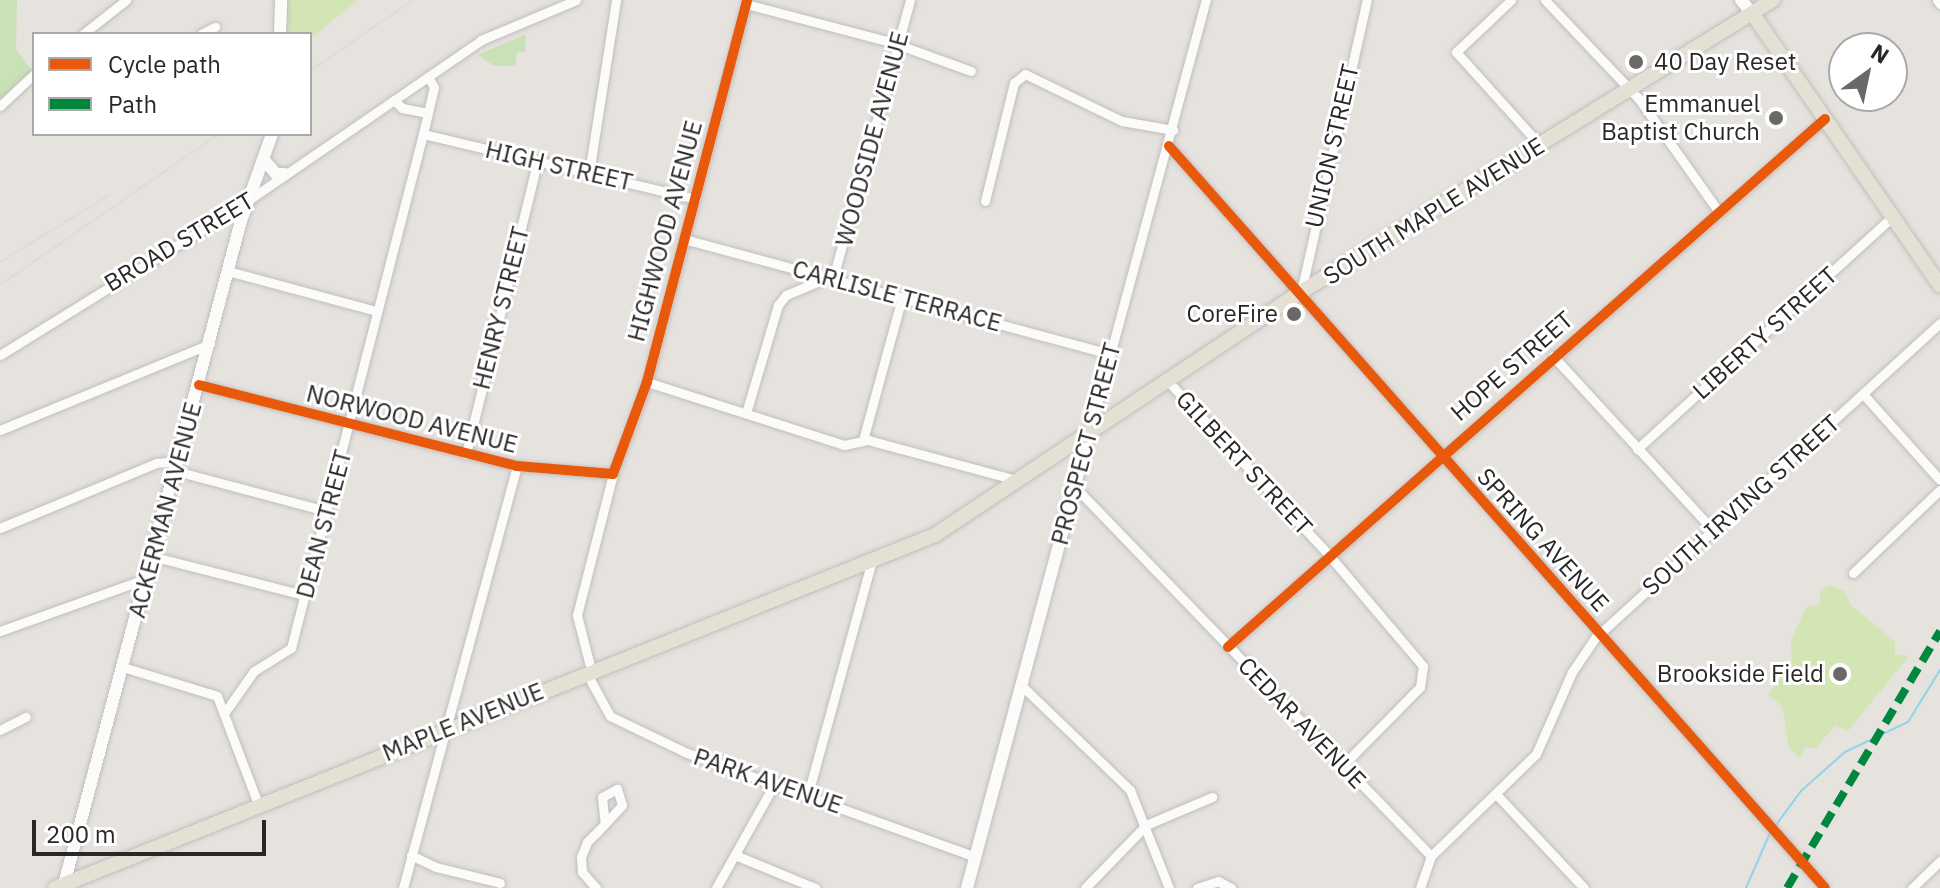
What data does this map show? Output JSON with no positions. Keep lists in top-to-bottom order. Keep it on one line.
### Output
{"streets":{"main road":["SOUTH MAPLE AVENUE","MAPLE AVENUE"],"street":["WOODSIDE AVENUE","UNION STREET","HIGH STREET","HIGHWOOD AVENUE","BROAD STREET","CARLISLE TERRACE","HENRY STREET","LIBERTY STREET","HOPE STREET","NORWOOD AVENUE","PROSPECT STREET","GILBERT STREET","SOUTH IRVING STREET","ACKERMAN AVENUE","DEAN STREET","SPRING AVENUE","CEDAR AVENUE","PARK AVENUE"]},"crossings":[["WOODSIDE AVENUE","CARLISLE TERRACE"],["UNION STREET","SOUTH MAPLE AVENUE"],["UNION STREET","SPRING AVENUE"],["HIGH STREET","HIGHWOOD AVENUE"],["HIGH STREET","HENRY STREET"],["HIGH STREET","DEAN STREET"],["SOUTH MAPLE AVENUE","PROSPECT STREET"],["SOUTH MAPLE AVENUE","GILBERT STREET"],["SOUTH MAPLE AVENUE","SPRING AVENUE"],["SOUTH MAPLE AVENUE","MAPLE AVENUE"],["HIGHWOOD AVENUE","CARLISLE TERRACE"],["HIGHWOOD AVENUE","NORWOOD AVENUE"],["HIGHWOOD AVENUE","MAPLE AVENUE"],["HIGHWOOD AVENUE","PARK AVENUE"],["BROAD STREET","ACKERMAN AVENUE"],["BROAD STREET","DEAN STREET"],["CARLISLE TERRACE","PROSPECT STREET"],["HENRY STREET","NORWOOD AVENUE"],["HOPE STREET","GILBERT STREET"],["HOPE STREET","SPRING AVENUE"],["HOPE STREET","CEDAR AVENUE"],["NORWOOD AVENUE","ACKERMAN AVENUE"],["NORWOOD AVENUE","DEAN STREET"],["PROSPECT STREET","SPRING AVENUE"],["PROSPECT STREET","CEDAR AVENUE"],["PROSPECT STREET","PARK AVENUE"],["GILBERT STREET","CEDAR AVENUE"],["SOUTH IRVING STREET","SPRING AVENUE"],["SOUTH IRVING STREET","CEDAR AVENUE"],["ACKERMAN AVENUE","MAPLE AVENUE"],["MAPLE AVENUE","PARK AVENUE"]],"places":["40 Day Reset","Emmanuel Baptist Church","CoreFire","Brookside Field"],"legend":["Cycle path","Path"],"scale_bar":"200 m","north":"top right"}
